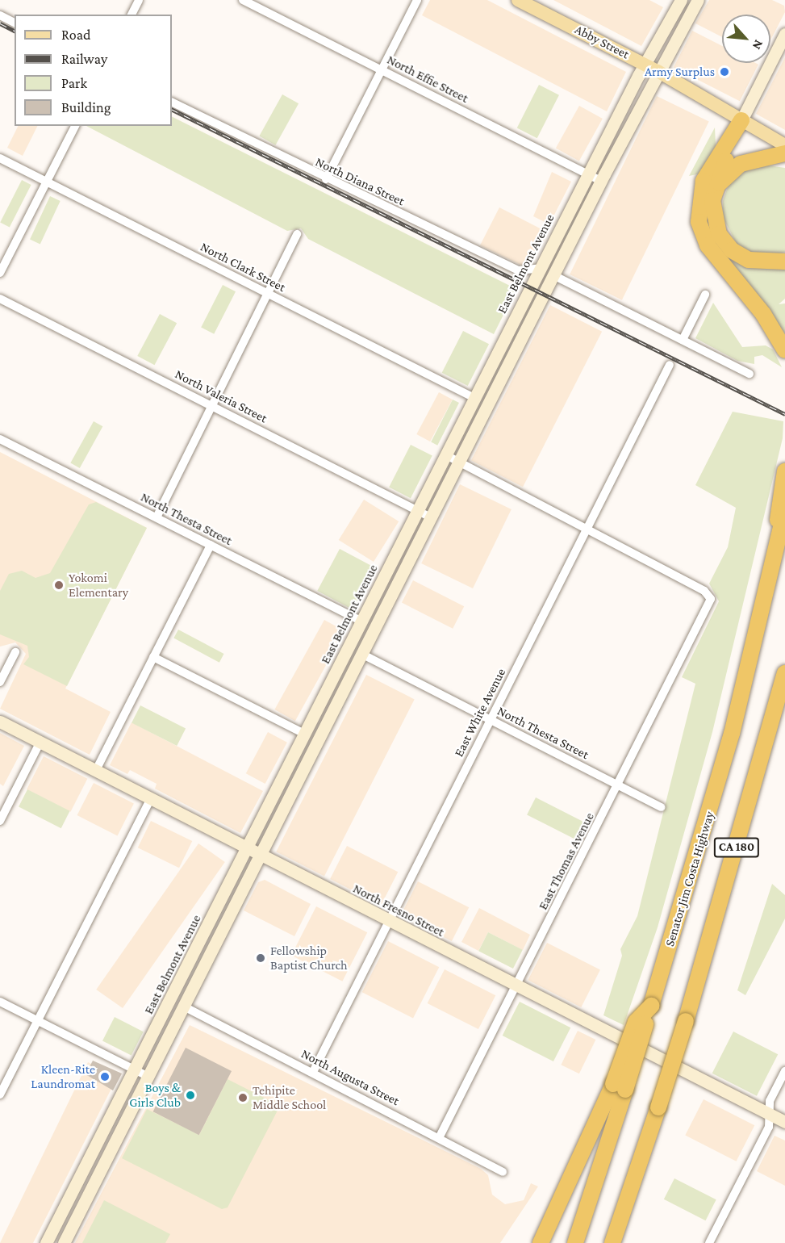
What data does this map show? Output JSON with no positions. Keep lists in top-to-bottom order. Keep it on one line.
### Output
{"streets":{"highway":["CA 180","Senator Jim Costa Highway"],"main road":["Abby Street","East Belmont Avenue","North Fresno Street"],"street":["North Effie Street","North Diana Street","North Clark Street","North Valeria Street","North Thesta Street","East White Avenue","East Thomas Avenue","North Augusta Street"]},"crossings":[["Abby Street","East Belmont Avenue"],["North Effie Street","East Belmont Avenue"],["North Diana Street","East Belmont Avenue"],["East Belmont Avenue","North Clark Street"],["East Belmont Avenue","North Valeria Street"],["East Belmont Avenue","North Thesta Street"],["East Belmont Avenue","North Fresno Street"],["North Thesta Street","East White Avenue"],["North Thesta Street","East Thomas Avenue"],["East White Avenue","East Thomas Avenue"],["East White Avenue","North Fresno Street"],["East White Avenue","North Augusta Street"],["East Thomas Avenue","North Fresno Street"],["East Thomas Avenue","North Augusta Street"]],"places":["Army Surplus","Yokomi Elementary","Fellowship Baptist Church","Kleen-Rite Laundromat","Boys & Girls Club","Tehipite Middle School"],"legend":["Road","Railway","Park","Building"],"north":"bottom right"}
